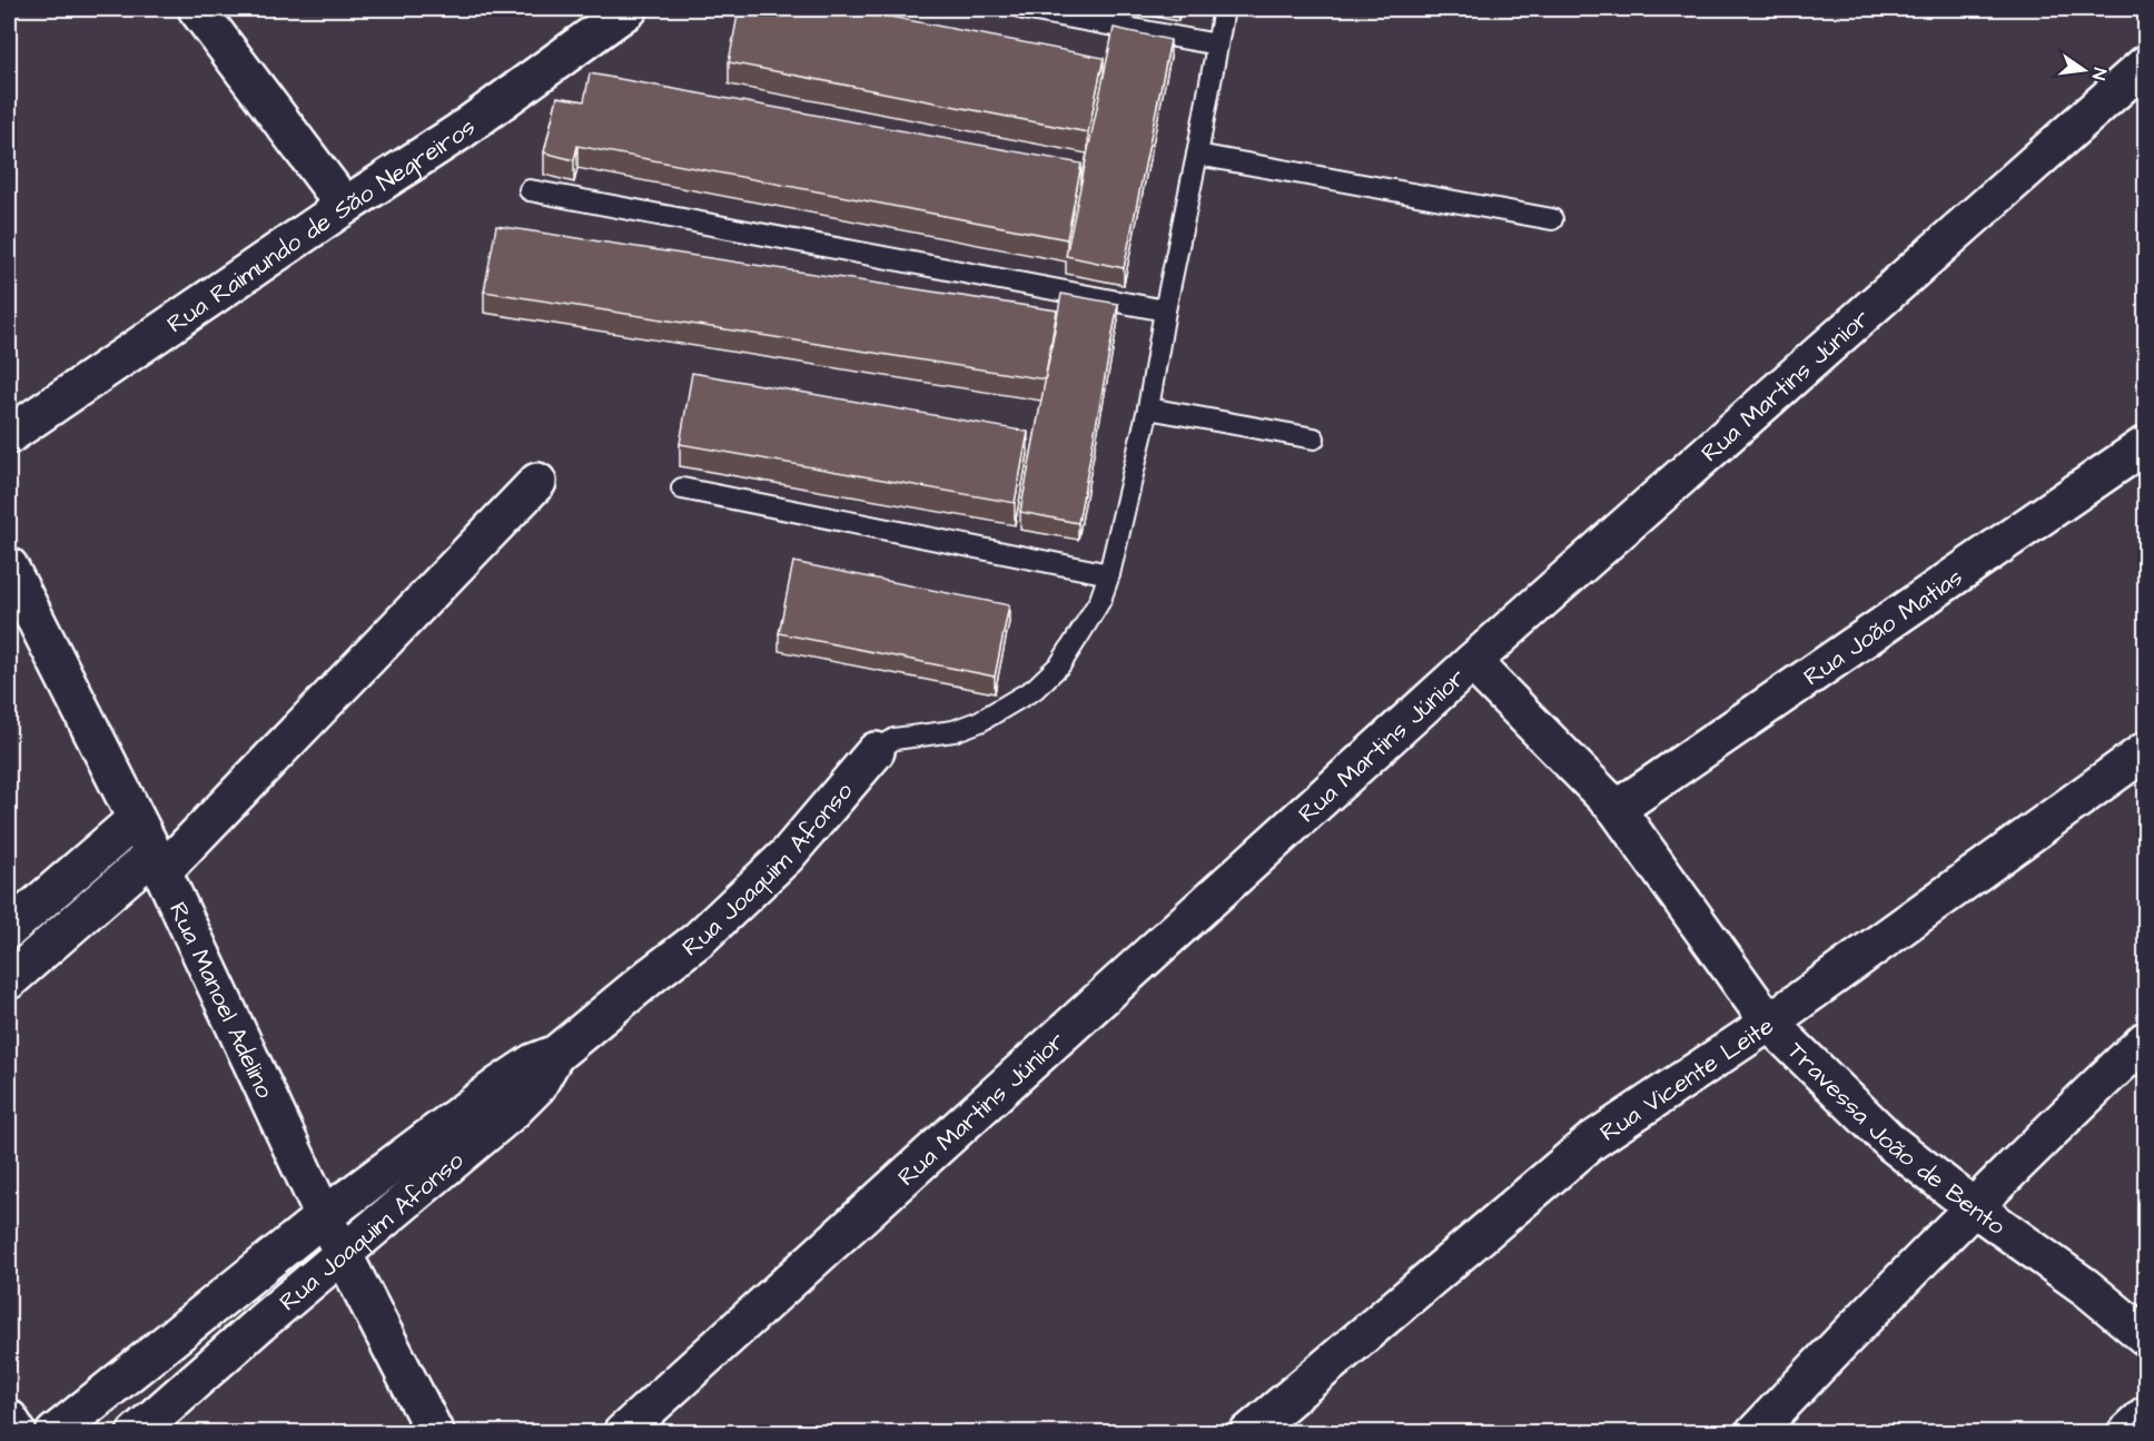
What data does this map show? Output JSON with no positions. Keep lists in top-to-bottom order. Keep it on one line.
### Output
{"streets":{"street":["Rua Raimundo de São Negreiros","Rua Martins Júnior","Rua João Matias","Rua Joaquim Afonso","Rua Manoel Adelino","Rua Vicente Leite","Travessa João de Bento"]},"crossings":[["Rua Martins Júnior","Travessa João de Bento"],["Rua João Matias","Travessa João de Bento"],["Rua Joaquim Afonso","Rua Manoel Adelino"],["Rua Vicente Leite","Travessa João de Bento"]],"north":"right"}
